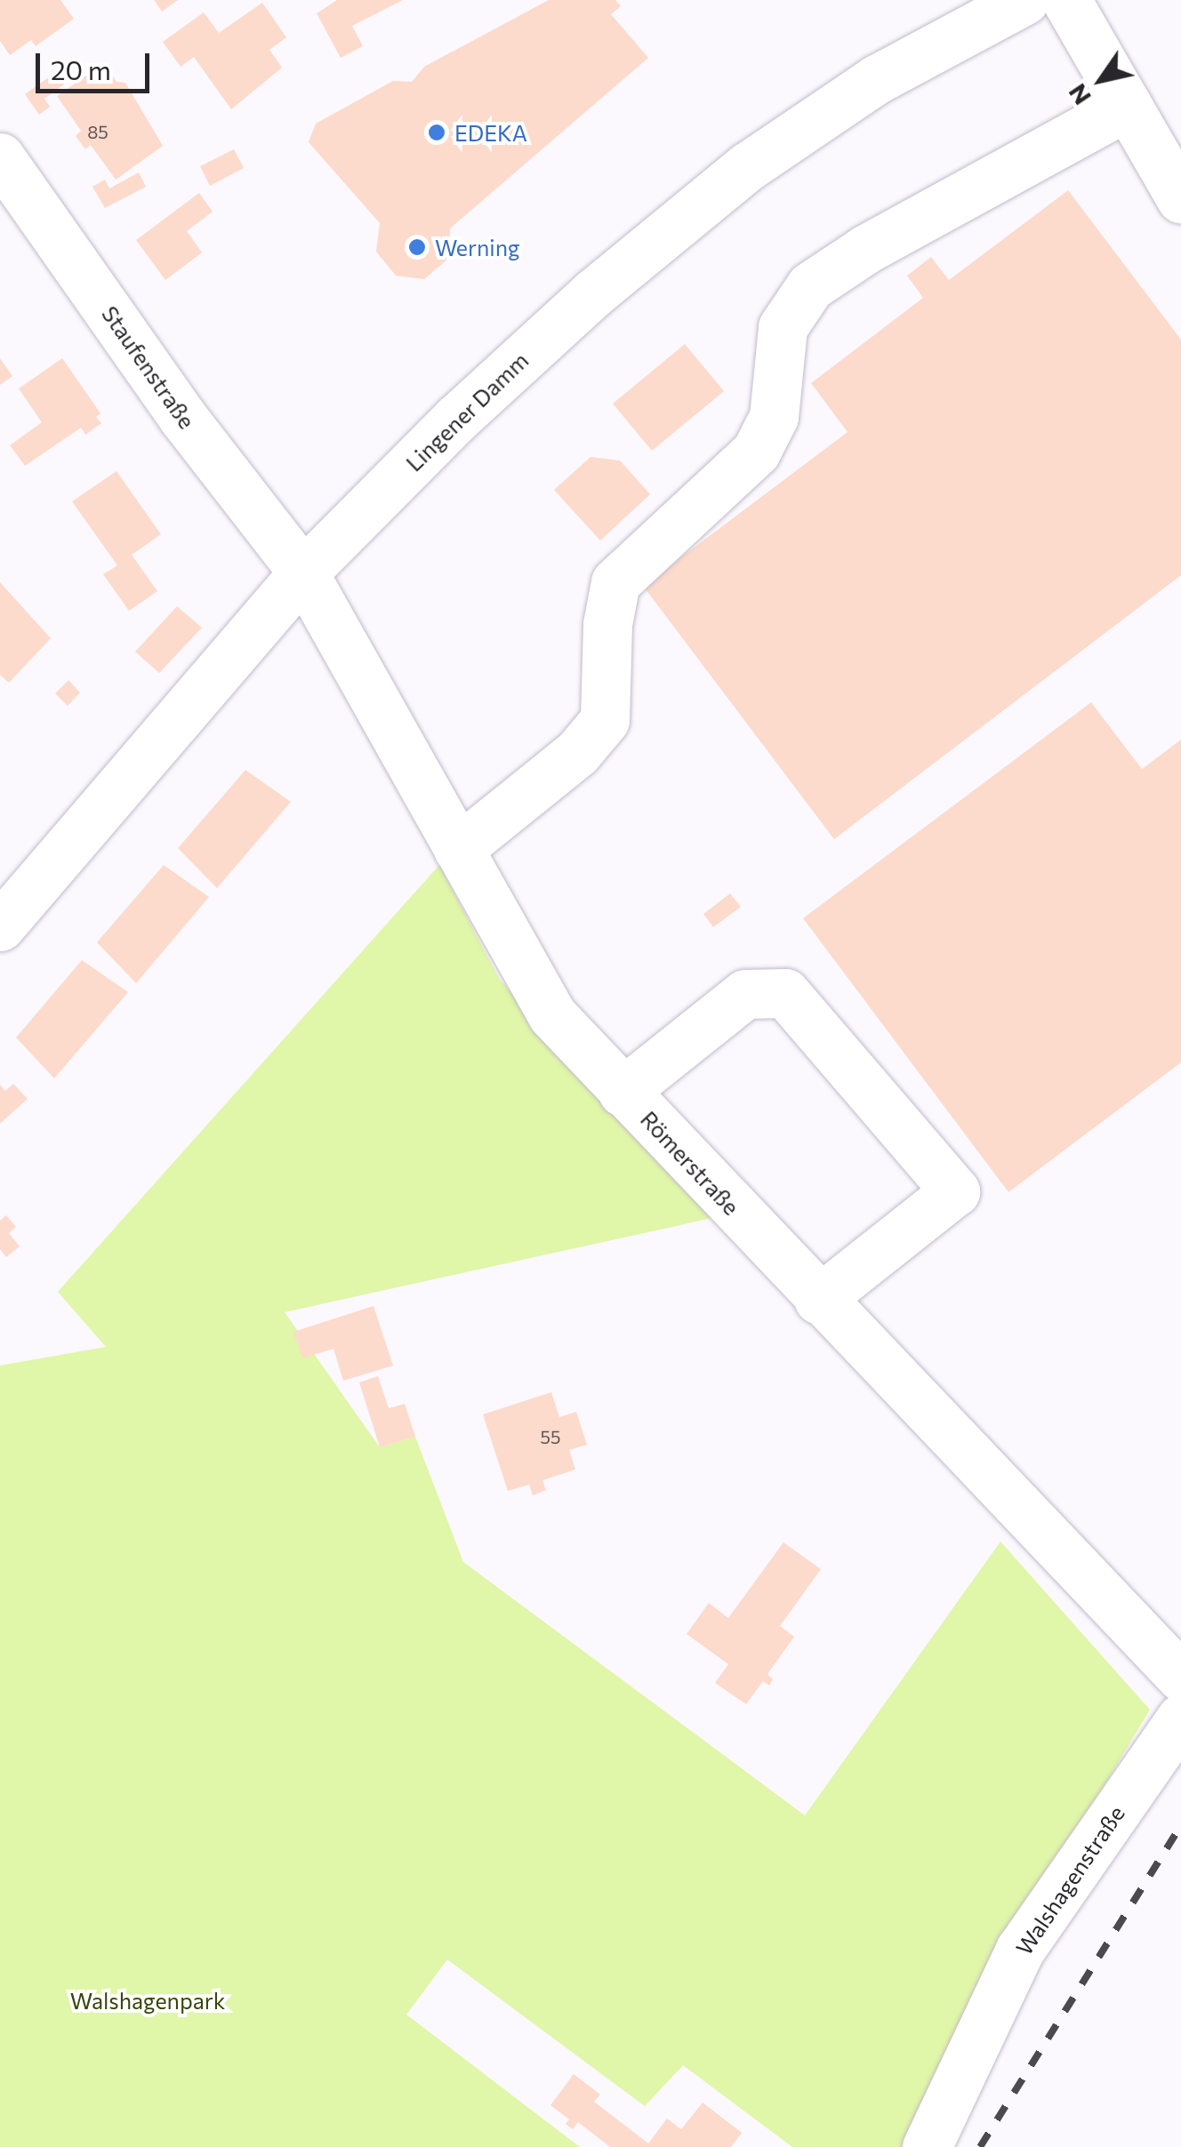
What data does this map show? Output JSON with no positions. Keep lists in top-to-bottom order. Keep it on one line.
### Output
{"streets":{"street":["Staufenstraße","Lingener Damm","Römerstraße","Walshagenstraße"]},"crossings":[["Staufenstraße","Lingener Damm"],["Staufenstraße","Römerstraße"],["Lingener Damm","Römerstraße"]],"parks":["Walshagenpark"],"places":["EDEKA","Werning"],"house_numbers":["85","55"],"scale_bar":"20 m","north":"bottom left"}
